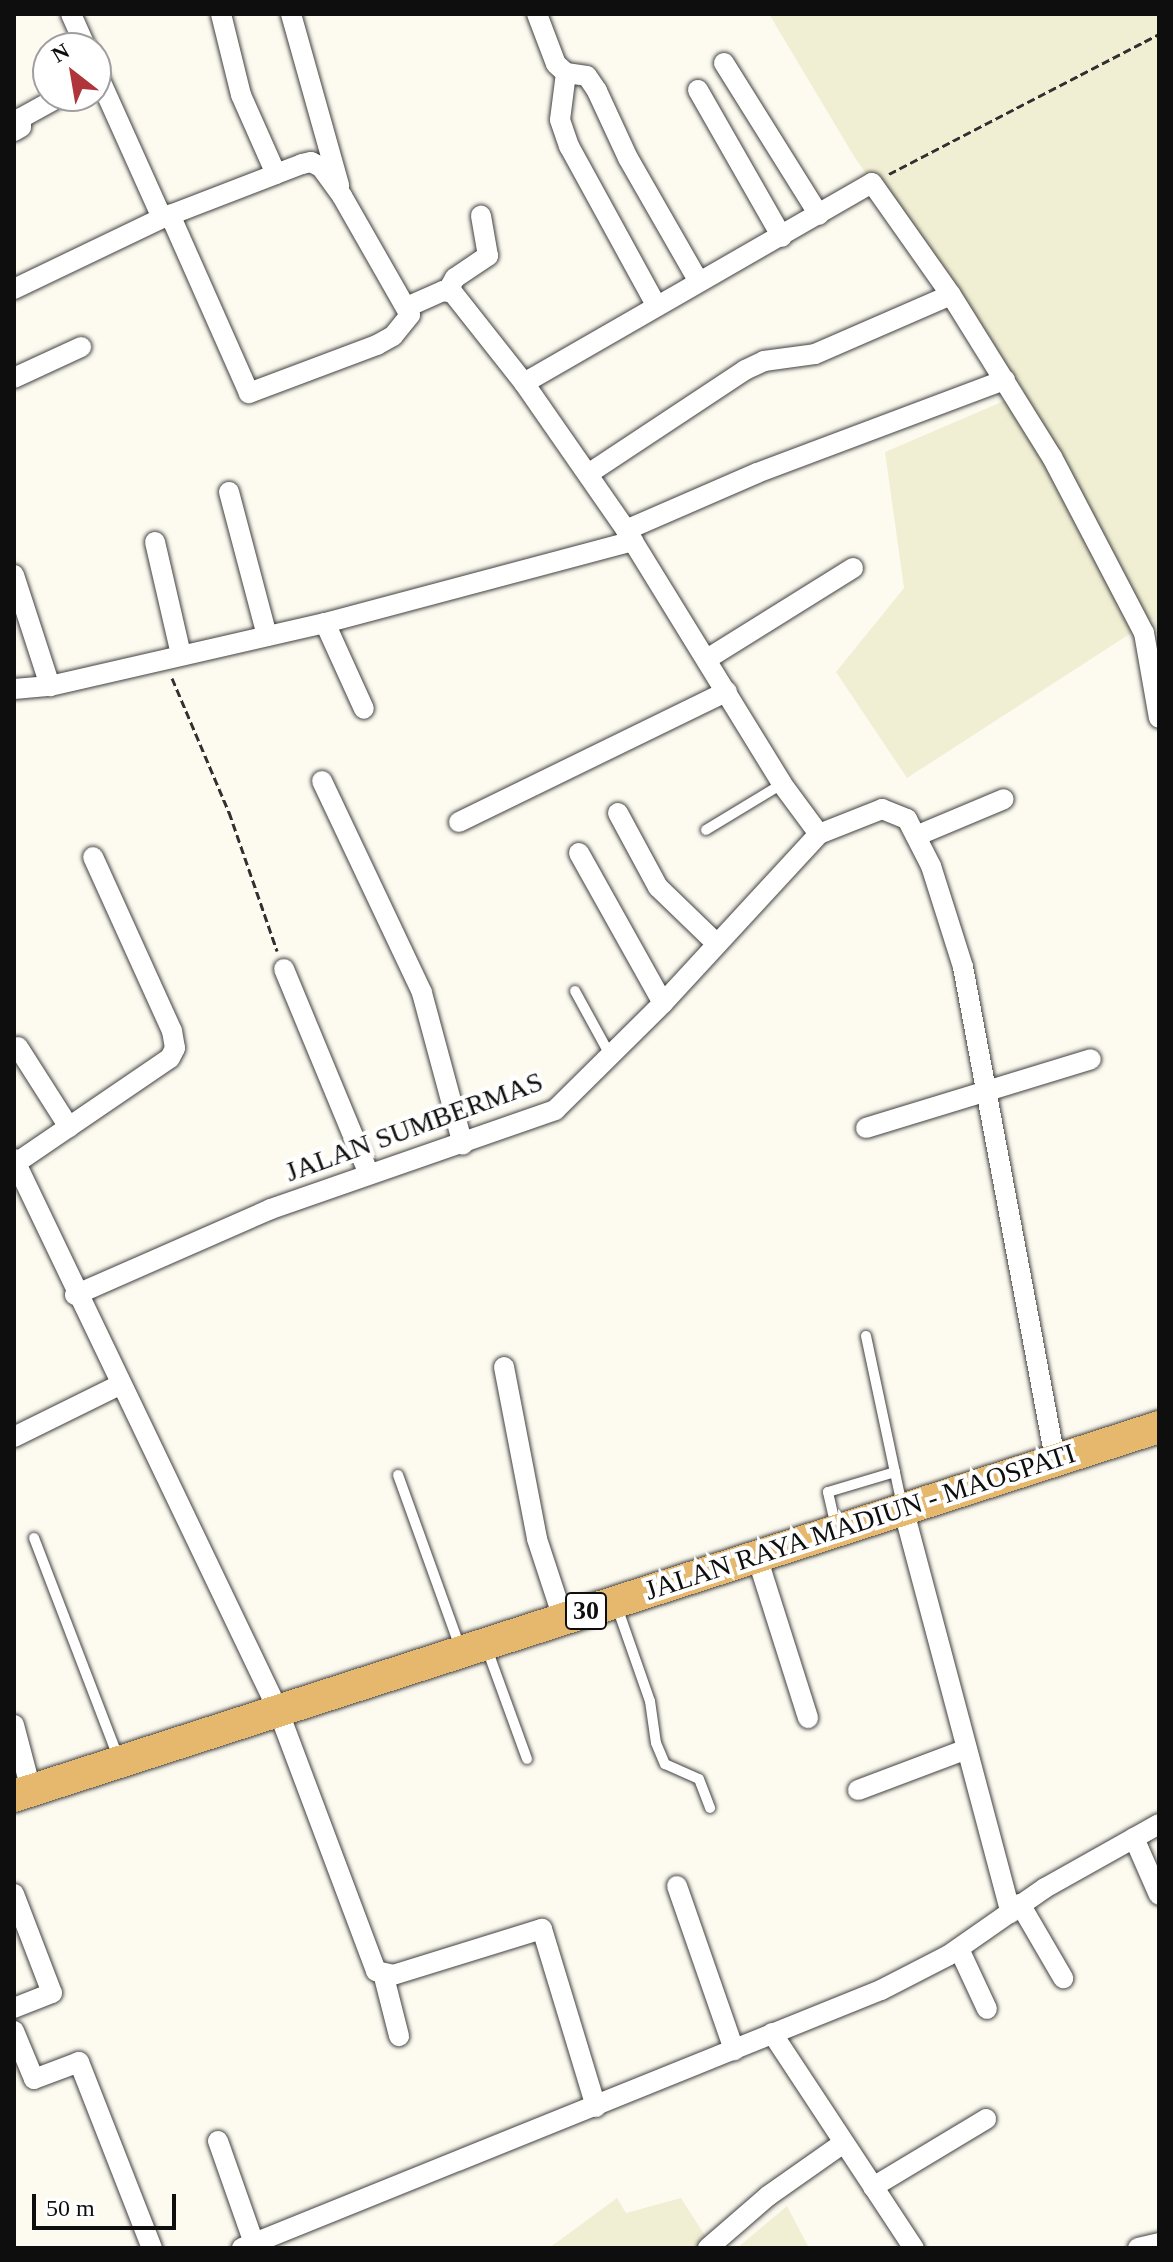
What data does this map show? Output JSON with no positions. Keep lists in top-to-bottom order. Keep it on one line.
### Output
{"streets":{"highway":["JALAN RAYA MADIUN - MAOSPATI","30"],"street":["JALAN SUMBERMAS"]},"scale_bar":"50 m","north":"top left"}
